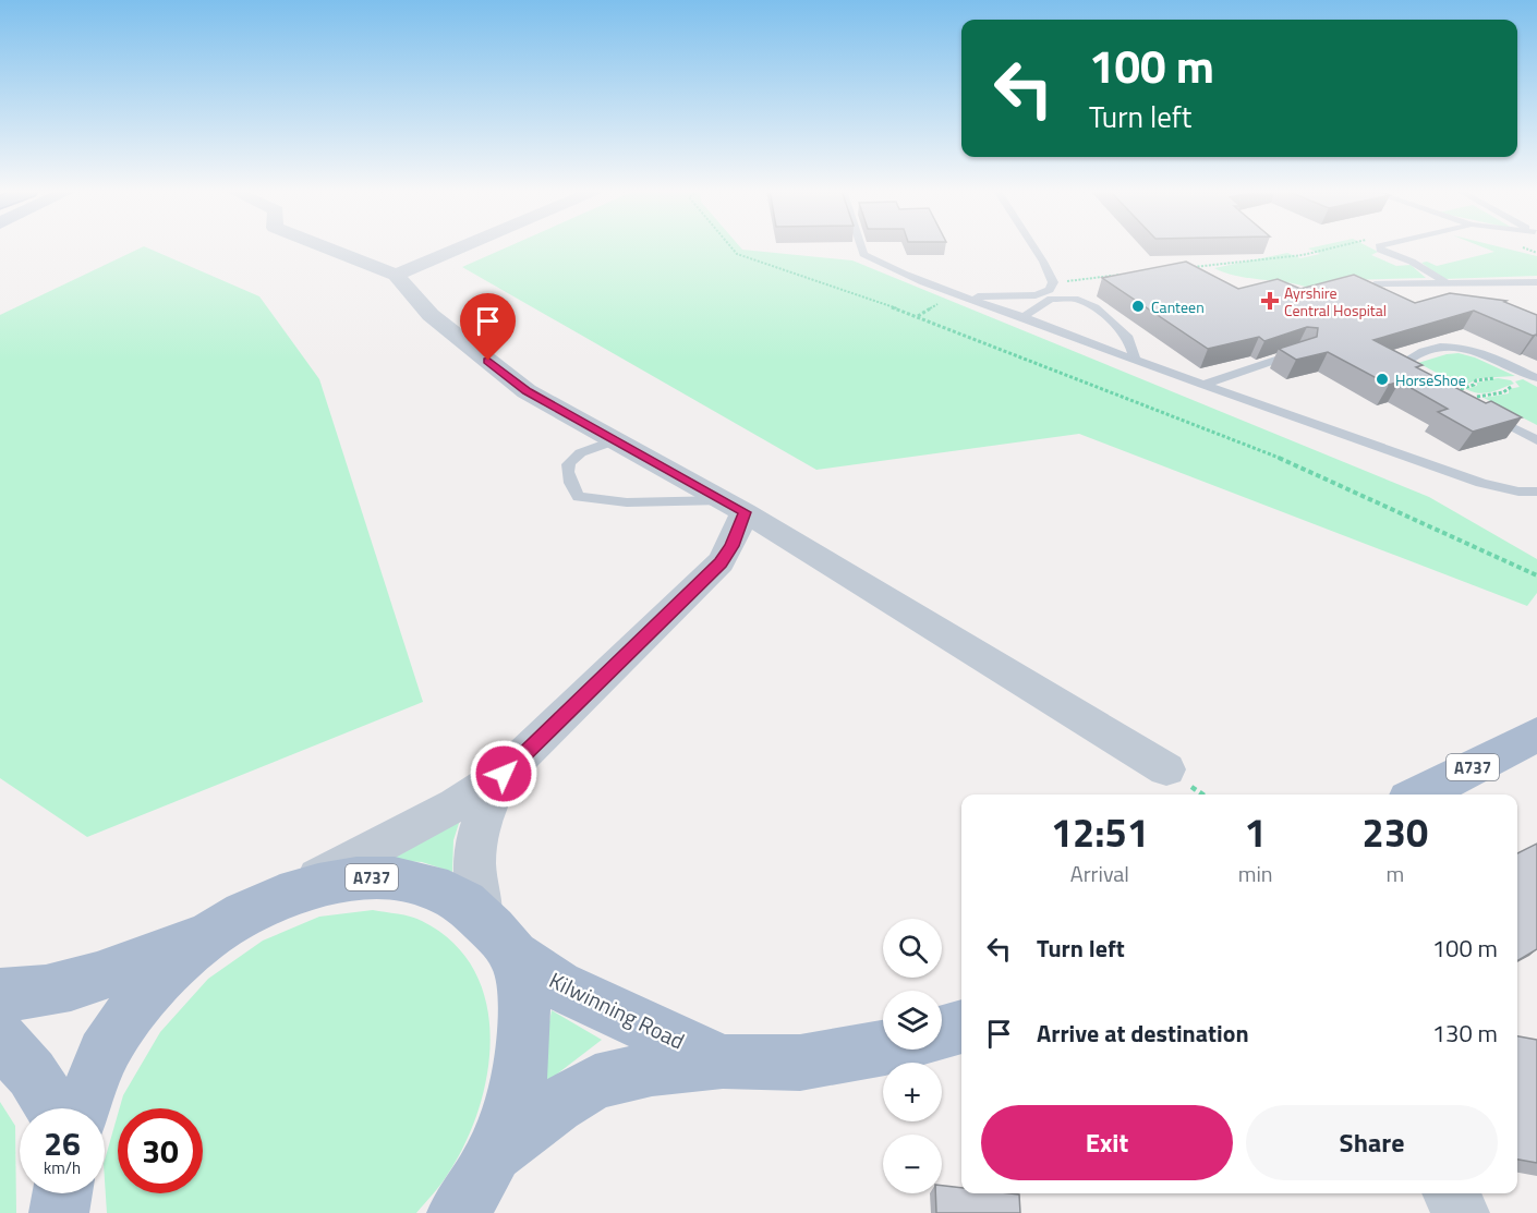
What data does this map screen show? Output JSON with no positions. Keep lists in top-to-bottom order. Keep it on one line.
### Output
{"streets":{"main road":["A737","Kilwinning Road"]},"crossings":[["A737","Kilwinning Road"]],"places":{"health":["Ayrshire Central Hospital"],"other":["Canteen","HorseShoe"]},"page":{"turn":["100 m","Turn left"],"eta":["12:51","Arrival","1","min","230","m"],"list":[{"name":"Turn left","value":"100 m"},{"name":"Arrive at destination","value":"130 m"}],"map_buttons":["+","−"],"buttons":["Exit","Share"],"speed":"26 km/h","limit":"30"}}
